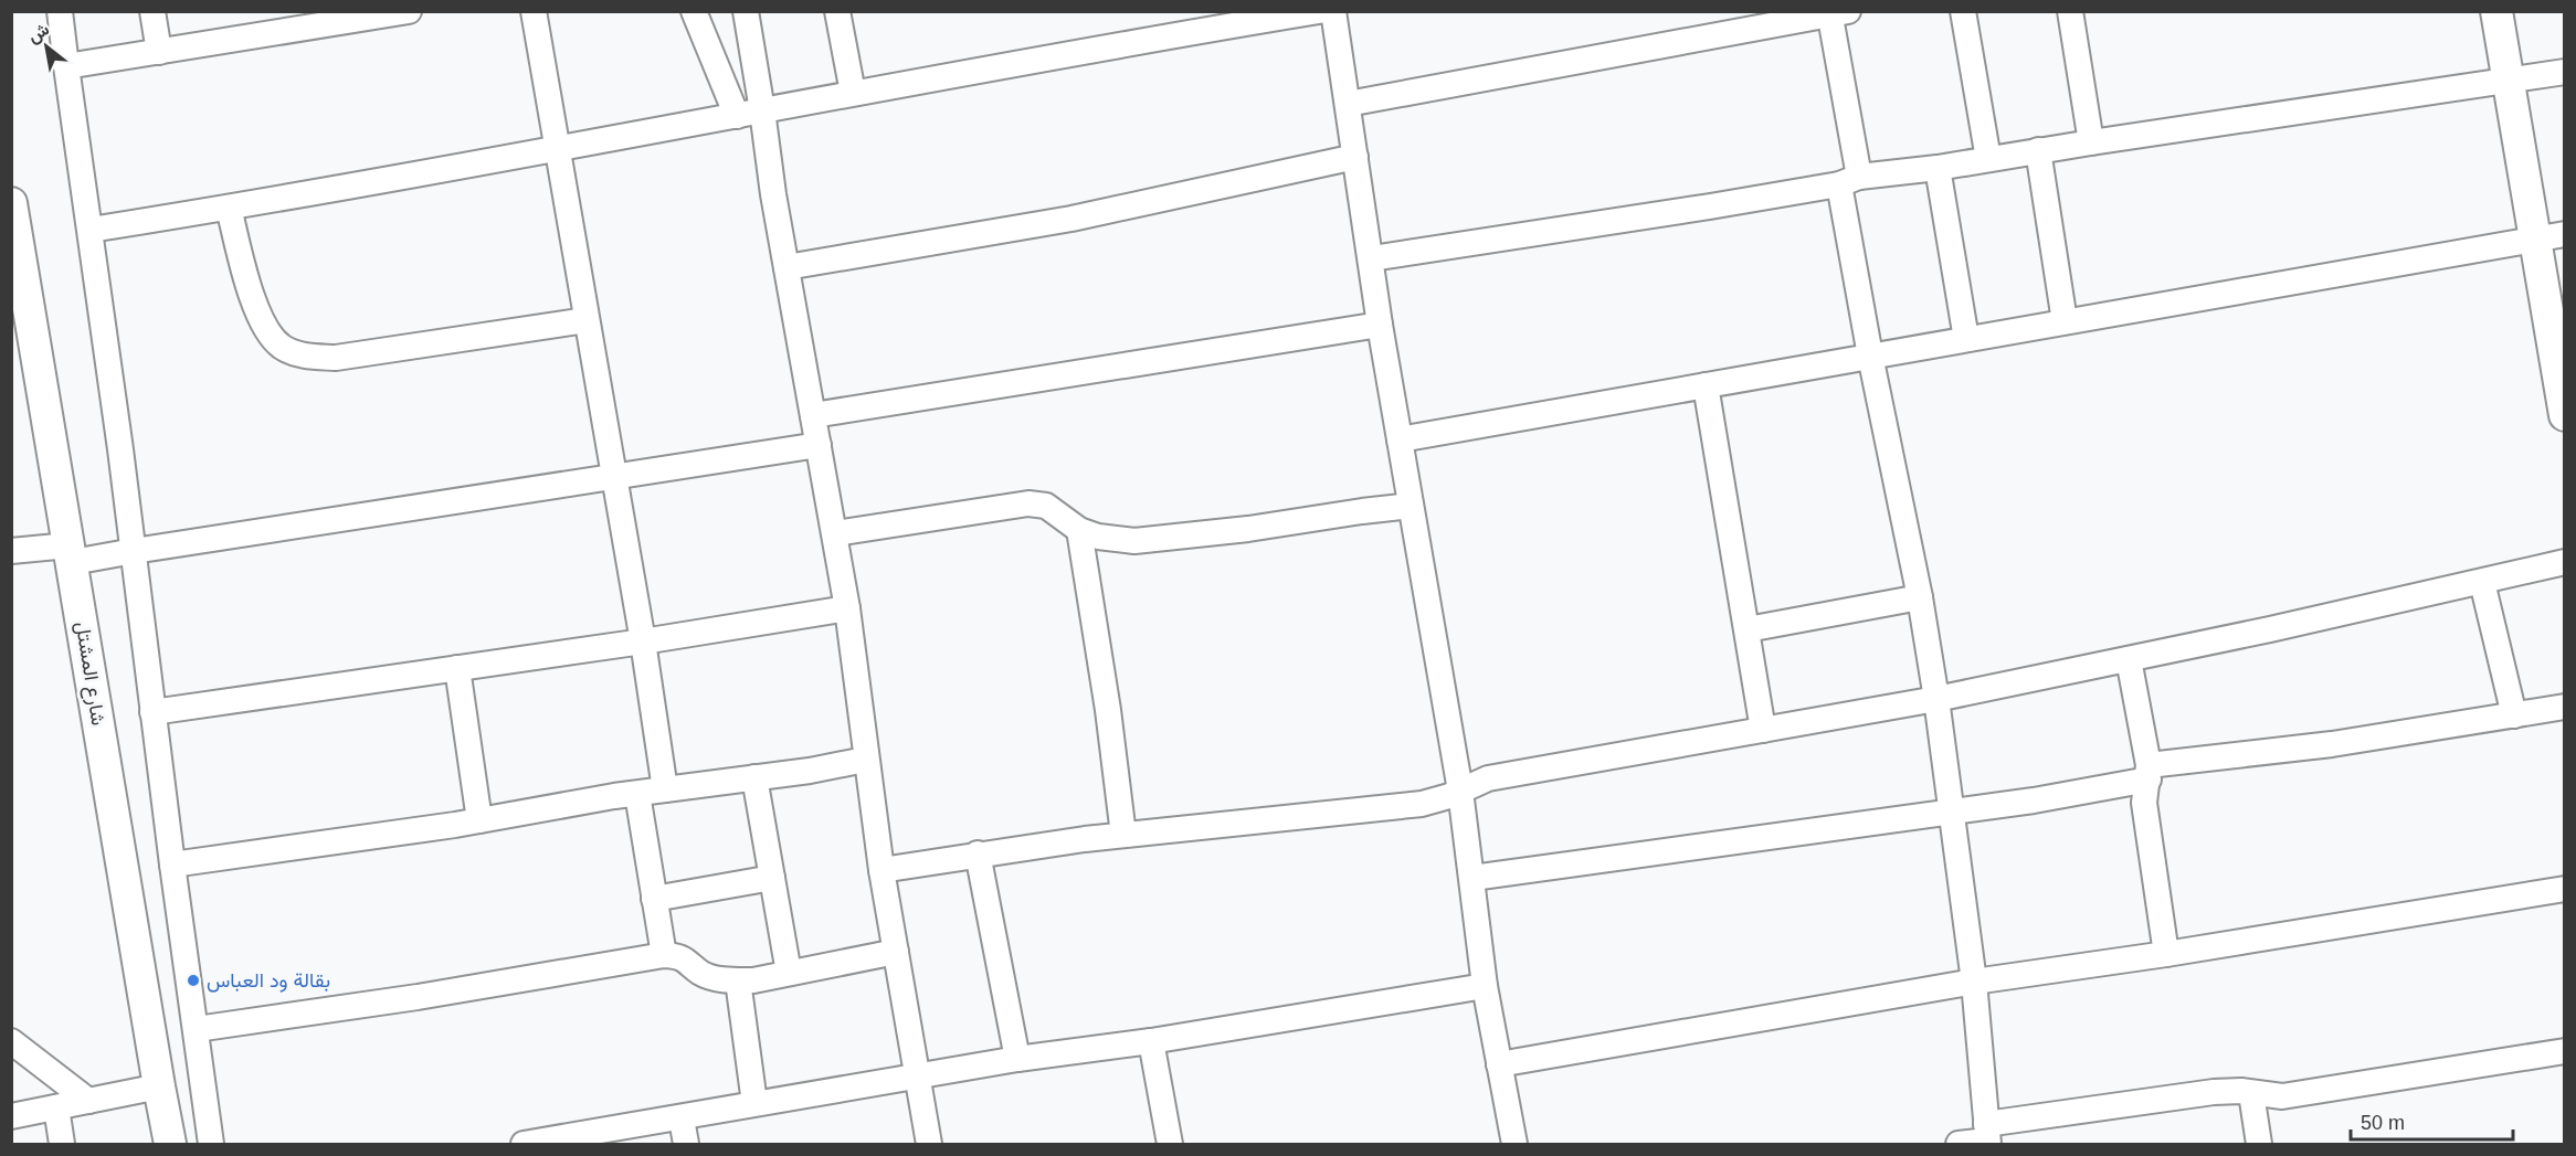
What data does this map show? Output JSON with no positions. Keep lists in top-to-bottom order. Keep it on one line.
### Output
{"streets":{"street":["شارع المشتل"]},"places":["بقالة ود العباس"],"scale_bar":"50 m","north":"top left"}
